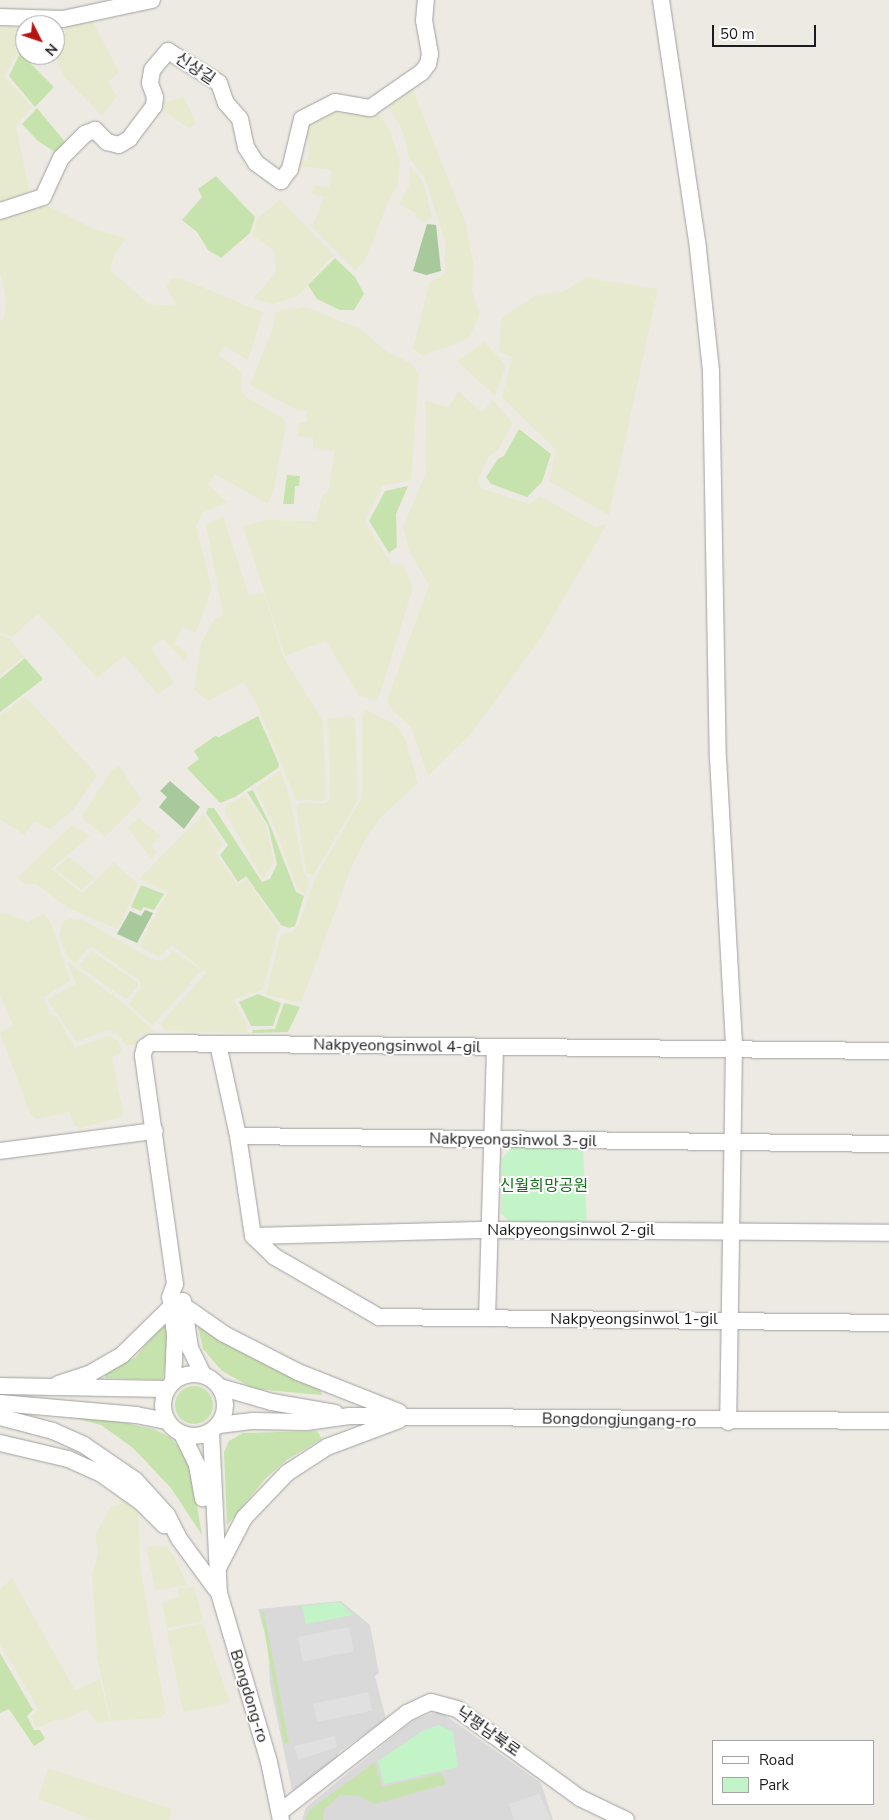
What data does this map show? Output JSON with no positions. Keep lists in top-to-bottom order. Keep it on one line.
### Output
{"streets":{"street":["신상길","Nakpyeongsinwol 4-gil","Nakpyeongsinwol 3-gil","Nakpyeongsinwol 2-gil","Nakpyeongsinwol 1-gil","Bongdongjungang-ro","Bongdong-ro","낙평남북로"]},"crossings":[["Nakpyeongsinwol 4-gil","Bongdongjungang-ro"],["Nakpyeongsinwol 4-gil","Bongdong-ro"],["Nakpyeongsinwol 2-gil","Nakpyeongsinwol 1-gil"],["Bongdongjungang-ro","Bongdong-ro"],["Bongdong-ro","낙평남북로"]],"parks":["신월희망공원"],"legend":["Road","Park"],"scale_bar":"50 m","north":"bottom right"}
